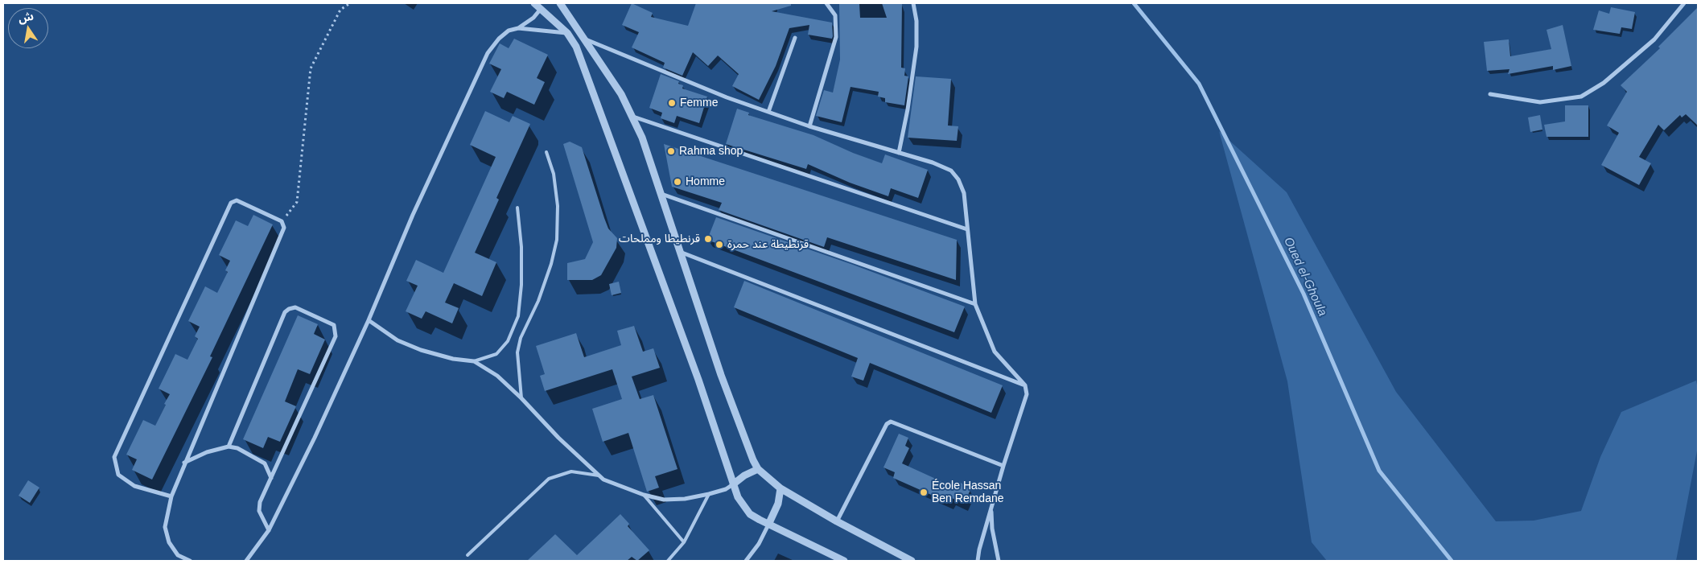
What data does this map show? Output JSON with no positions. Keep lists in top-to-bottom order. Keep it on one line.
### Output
{"water":["Oued el-Ghoula"],"places":["Femme","Rahma shop","Homme","قرنطيطا ومملحات","قرنطيطة عند حمرة","École Hassan Ben Remdane"],"north":"top"}
